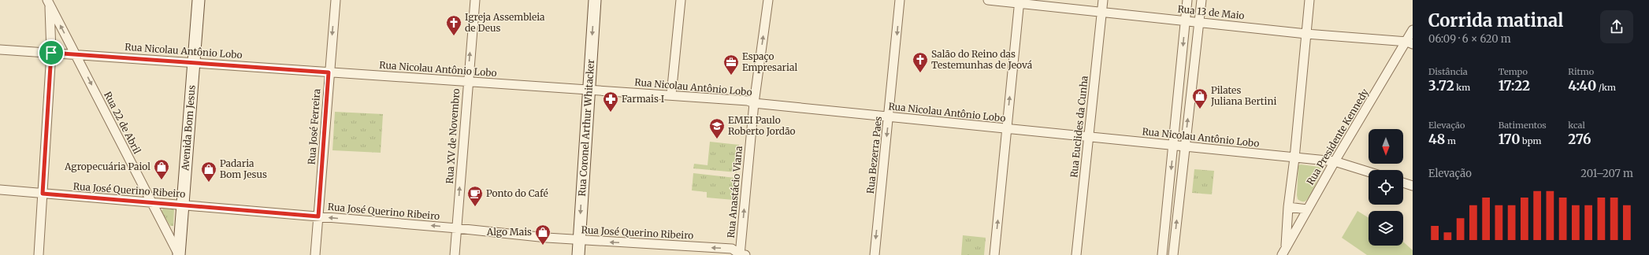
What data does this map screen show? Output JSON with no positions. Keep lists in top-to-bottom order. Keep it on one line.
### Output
{"streets":{"street":["Rua 13 de Maio","Rua Nicolau Antônio Lobo","Rua 22 de Abril","Rua José Ferreira","Rua Euclides da Cunha","Avenida Bom Jesus","Rua Coronel Arthur Whitacker","Rua XV de Novembro","Rua Presidente Kennedy","Rua Bezerra Paes","Rua José Querino Ribeiro","Rua Anastácio Viana"]},"crossings":[["Rua 13 de Maio","Rua Euclides da Cunha"],["Rua 13 de Maio","Rua Presidente Kennedy"],["Rua Nicolau Antônio Lobo","Rua 22 de Abril"],["Rua Nicolau Antônio Lobo","Rua José Ferreira"],["Rua Nicolau Antônio Lobo","Rua Euclides da Cunha"],["Rua Nicolau Antônio Lobo","Avenida Bom Jesus"],["Rua Nicolau Antônio Lobo","Rua Coronel Arthur Whitacker"],["Rua Nicolau Antônio Lobo","Rua XV de Novembro"],["Rua Nicolau Antônio Lobo","Rua Presidente Kennedy"],["Rua Nicolau Antônio Lobo","Rua Bezerra Paes"],["Rua Nicolau Antônio Lobo","Rua Anastácio Viana"],["Rua 22 de Abril","Avenida Bom Jesus"],["Rua 22 de Abril","Rua José Querino Ribeiro"],["Rua José Ferreira","Rua José Querino Ribeiro"],["Avenida Bom Jesus","Rua José Querino Ribeiro"],["Rua Coronel Arthur Whitacker","Rua José Querino Ribeiro"],["Rua XV de Novembro","Rua José Querino Ribeiro"],["Rua José Querino Ribeiro","Rua Anastácio Viana"]],"one_way":["Rua XV de Novembro","Rua Bezerra Paes","Rua José Querino Ribeiro","Rua Anastácio Viana"],"places":{"church":["Igreja Assembleia de Deus","Salão do Reino das Testemunhas de Jeová"],"office":["Espaço Empresarial"],"shop":["Pilates Juliana Bertini","Agropecuária Paiol","Padaria Bom Jesus","Algo Mais"],"pharmacy":["Farmais I"],"school or university":["EMEI Paulo Roberto Jordão"],"cafe":["Ponto do Café"]},"north":"bottom","page":{"heading":["Corrida matinal","06:09 · 6 × 620 m"],"stats":[["Distância","3.72 km"],["Tempo","17:22"],["Ritmo","4:40 /km"],["Elevação","48 m"],["Batimentos","170 bpm"],["kcal","276"]],"chart":["Elevação","201–207 m"]}}
